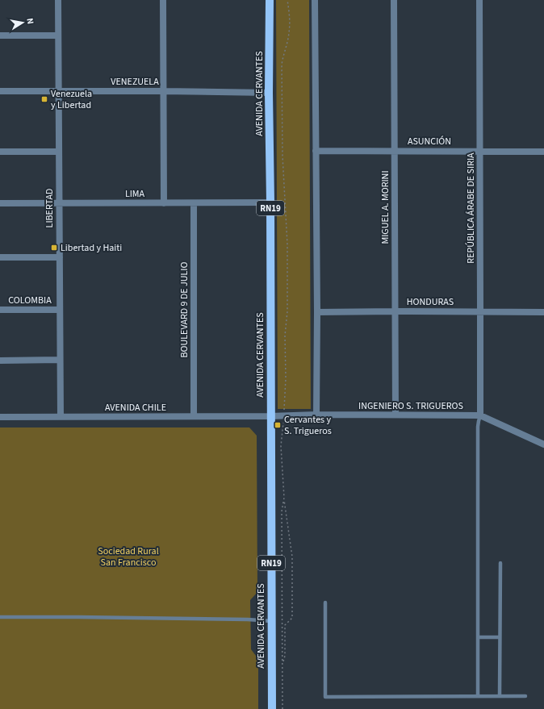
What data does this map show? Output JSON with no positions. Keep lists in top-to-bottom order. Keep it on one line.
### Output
{"streets":{"main road":["AVENIDA CERVANTES","RN19"],"street":["VENEZUELA","ASUNCIÓN","LIMA","MIGUEL A. MORINI","LIBERTAD","REPÚBLICA ÁRABE DE SIRIA","COLOMBIA","HONDURAS","BOULEVARD 9 DE JULIO","INGENIERO S. TRIGUEROS","AVENIDA CHILE"]},"crossings":[["VENEZUELA","AVENIDA CERVANTES"],["VENEZUELA","LIBERTAD"],["AVENIDA CERVANTES","LIMA"],["AVENIDA CERVANTES","INGENIERO S. TRIGUEROS"],["AVENIDA CERVANTES","AVENIDA CHILE"],["ASUNCIÓN","MIGUEL A. MORINI"],["ASUNCIÓN","REPÚBLICA ÁRABE DE SIRIA"],["LIMA","LIBERTAD"],["LIMA","BOULEVARD 9 DE JULIO"],["MIGUEL A. MORINI","HONDURAS"],["MIGUEL A. MORINI","INGENIERO S. TRIGUEROS"],["LIBERTAD","COLOMBIA"],["LIBERTAD","AVENIDA CHILE"],["REPÚBLICA ÁRABE DE SIRIA","HONDURAS"],["REPÚBLICA ÁRABE DE SIRIA","INGENIERO S. TRIGUEROS"],["BOULEVARD 9 DE JULIO","AVENIDA CHILE"],["INGENIERO S. TRIGUEROS","AVENIDA CHILE"]],"parks":["Sociedad Rural San Francisco"],"places":{"transit":["Venezuela y Libertad","Libertad y Haiti","Cervantes y S. Trigueros"]},"north":"right"}
